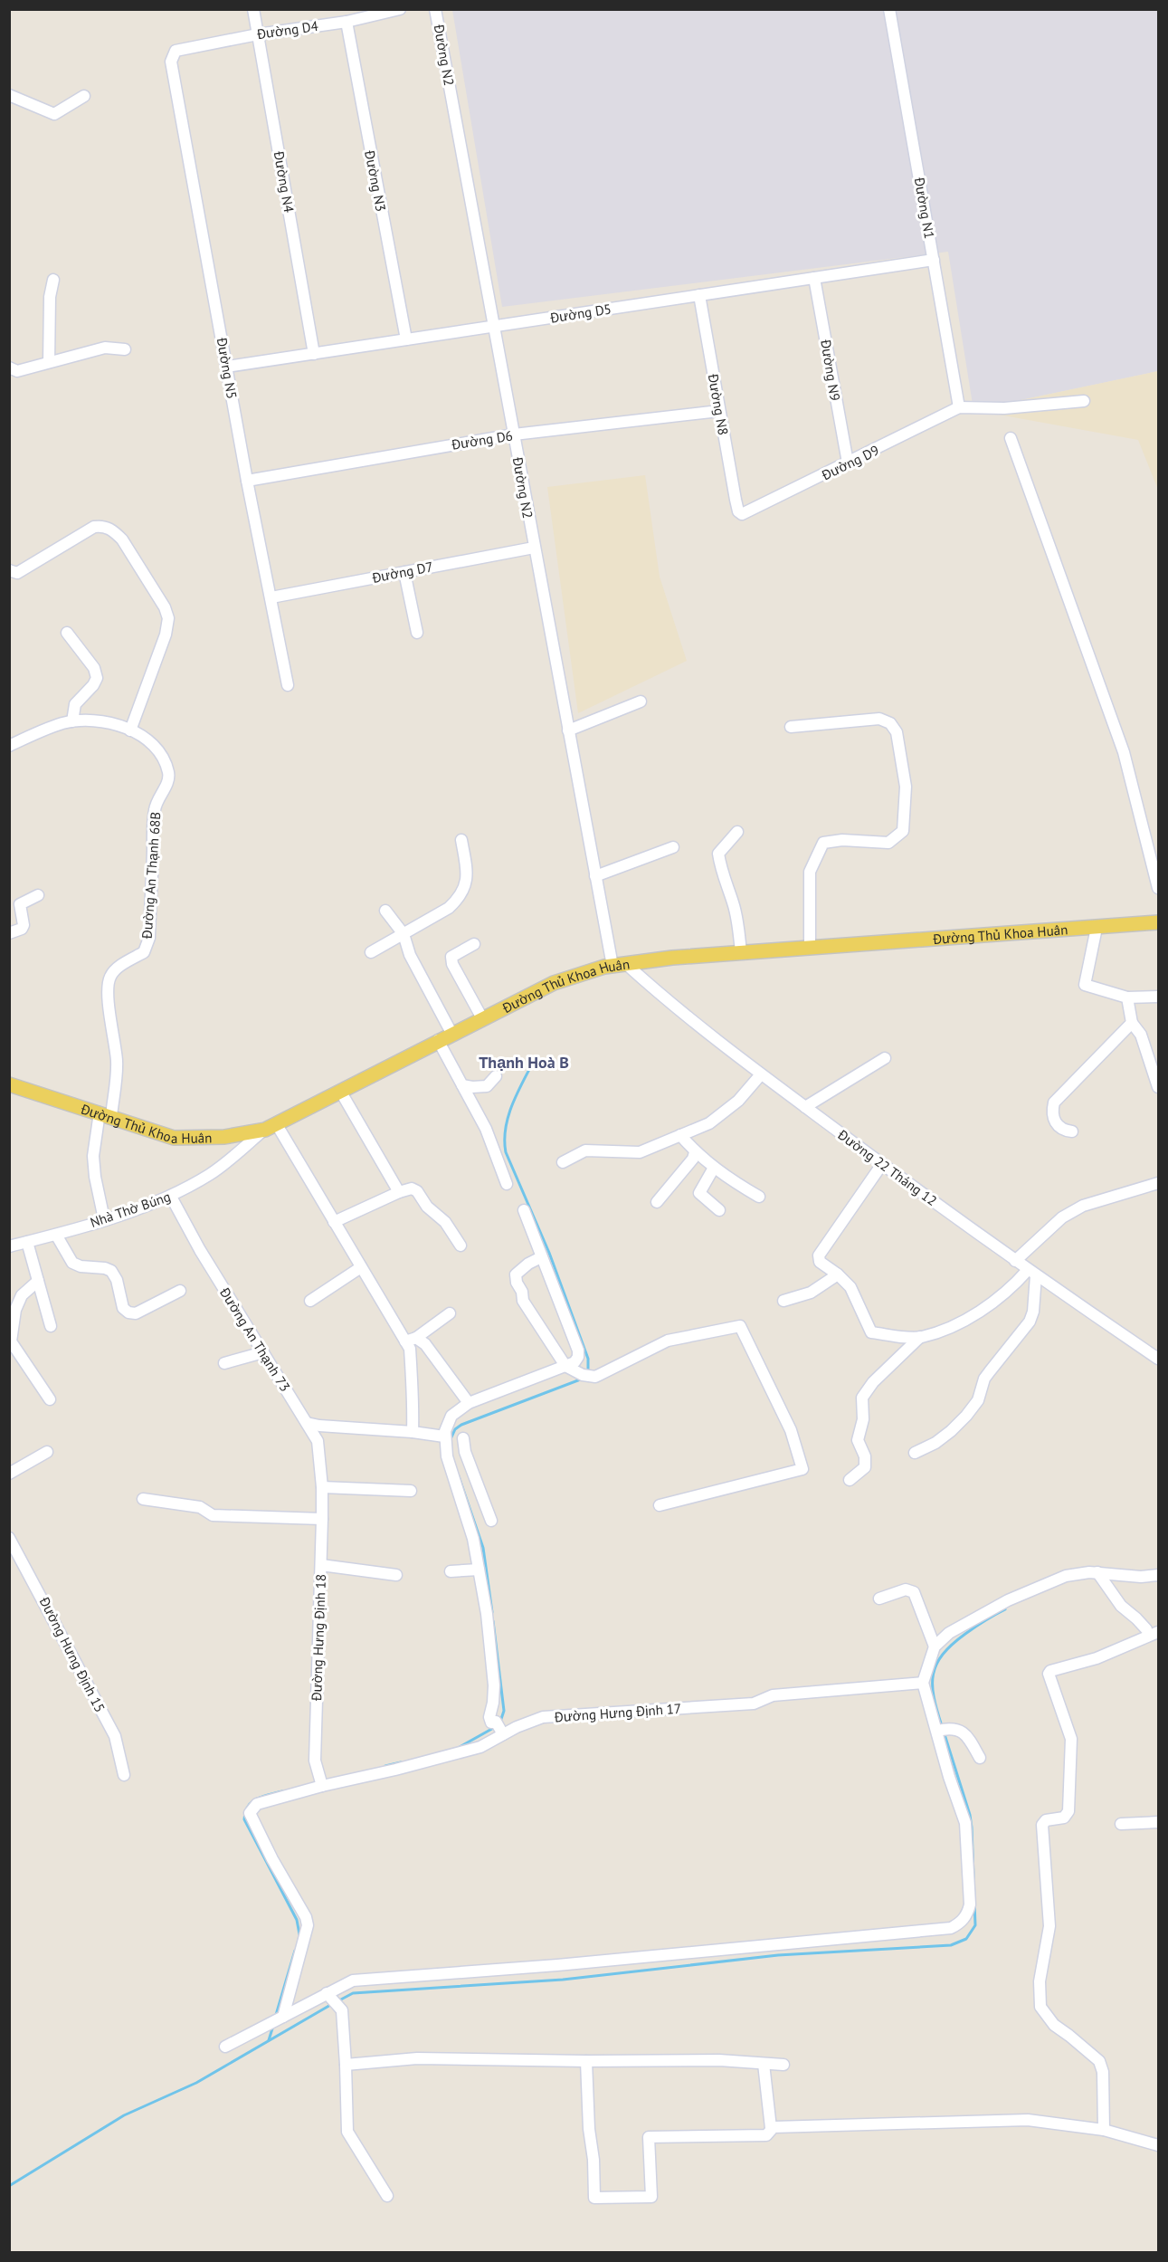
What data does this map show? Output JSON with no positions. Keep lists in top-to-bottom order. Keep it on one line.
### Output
{"streets":{"main road":["Đường Thủ Khoa Huân"],"street":["Đường D4","Đường N2","Đường N3","Đường N4","Đường N1","Đường D5","Đường N5","Đường N9","Đường N8","Đường D6","Đường D9","Đường D7","Đường An Thạnh 68B","Đường 22 Tháng 12","Nhà Thờ Búng","Đường An Thạnh 73","Đường Hưng Định 18","Đường Hưng Định 15","Đường Hưng Định 17"]},"crossings":[["Đường D4","Đường N3"],["Đường D4","Đường N4"],["Đường D4","Đường N5"],["Đường N2","Đường D5"],["Đường N2","Đường D6"],["Đường N2","Đường D7"],["Đường N2","Đường Thủ Khoa Huân"],["Đường N2","Đường 22 Tháng 12"],["Đường N3","Đường D5"],["Đường N4","Đường D5"],["Đường N1","Đường D5"],["Đường N1","Đường D9"],["Đường D5","Đường N5"],["Đường D5","Đường N9"],["Đường D5","Đường N8"],["Đường N5","Đường D6"],["Đường N5","Đường D7"],["Đường N9","Đường D9"],["Đường N8","Đường D6"],["Đường N8","Đường D9"],["Đường An Thạnh 68B","Đường Thủ Khoa Huân"],["Đường An Thạnh 68B","Nhà Thờ Búng"],["Đường Thủ Khoa Huân","Đường 22 Tháng 12"],["Đường Thủ Khoa Huân","Nhà Thờ Búng"],["Nhà Thờ Búng","Đường An Thạnh 73"],["Đường An Thạnh 73","Đường Hưng Định 18"],["Đường Hưng Định 18","Đường Hưng Định 17"]],"districts":["Thạnh Hoà B"]}
